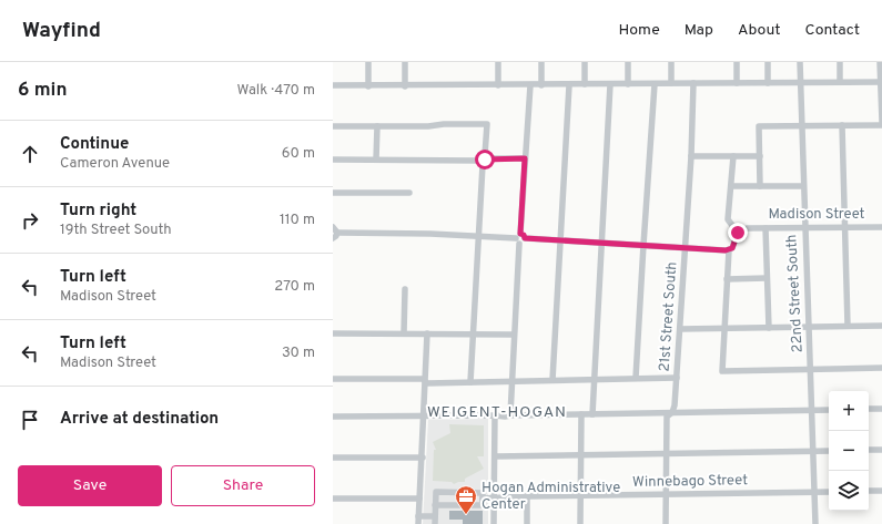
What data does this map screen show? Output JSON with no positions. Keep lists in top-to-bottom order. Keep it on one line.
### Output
{"streets":{"street":["Madison Street","22nd Street South","21st Street South","Winnebago Street"]},"crossings":[["Madison Street","22nd Street South"],["22nd Street South","Winnebago Street"],["21st Street South","Winnebago Street"]],"districts":["WEIGENT-HOGAN"],"places":{"office":["Hogan Administrative Center"]},"page":{"header":"Wayfind","nav":["Home","Map","About","Contact"],"heading":["6 min","Walk · 470 m"],"list":[["Continue","Cameron Avenue","60 m"],["Turn right","19th Street South","110 m"],["Turn left","Madison Street","270 m"],["Turn left","Madison Street","30 m"],"Arrive at destination"],"map_buttons":["+","−"],"buttons":["Save","Share"]}}
